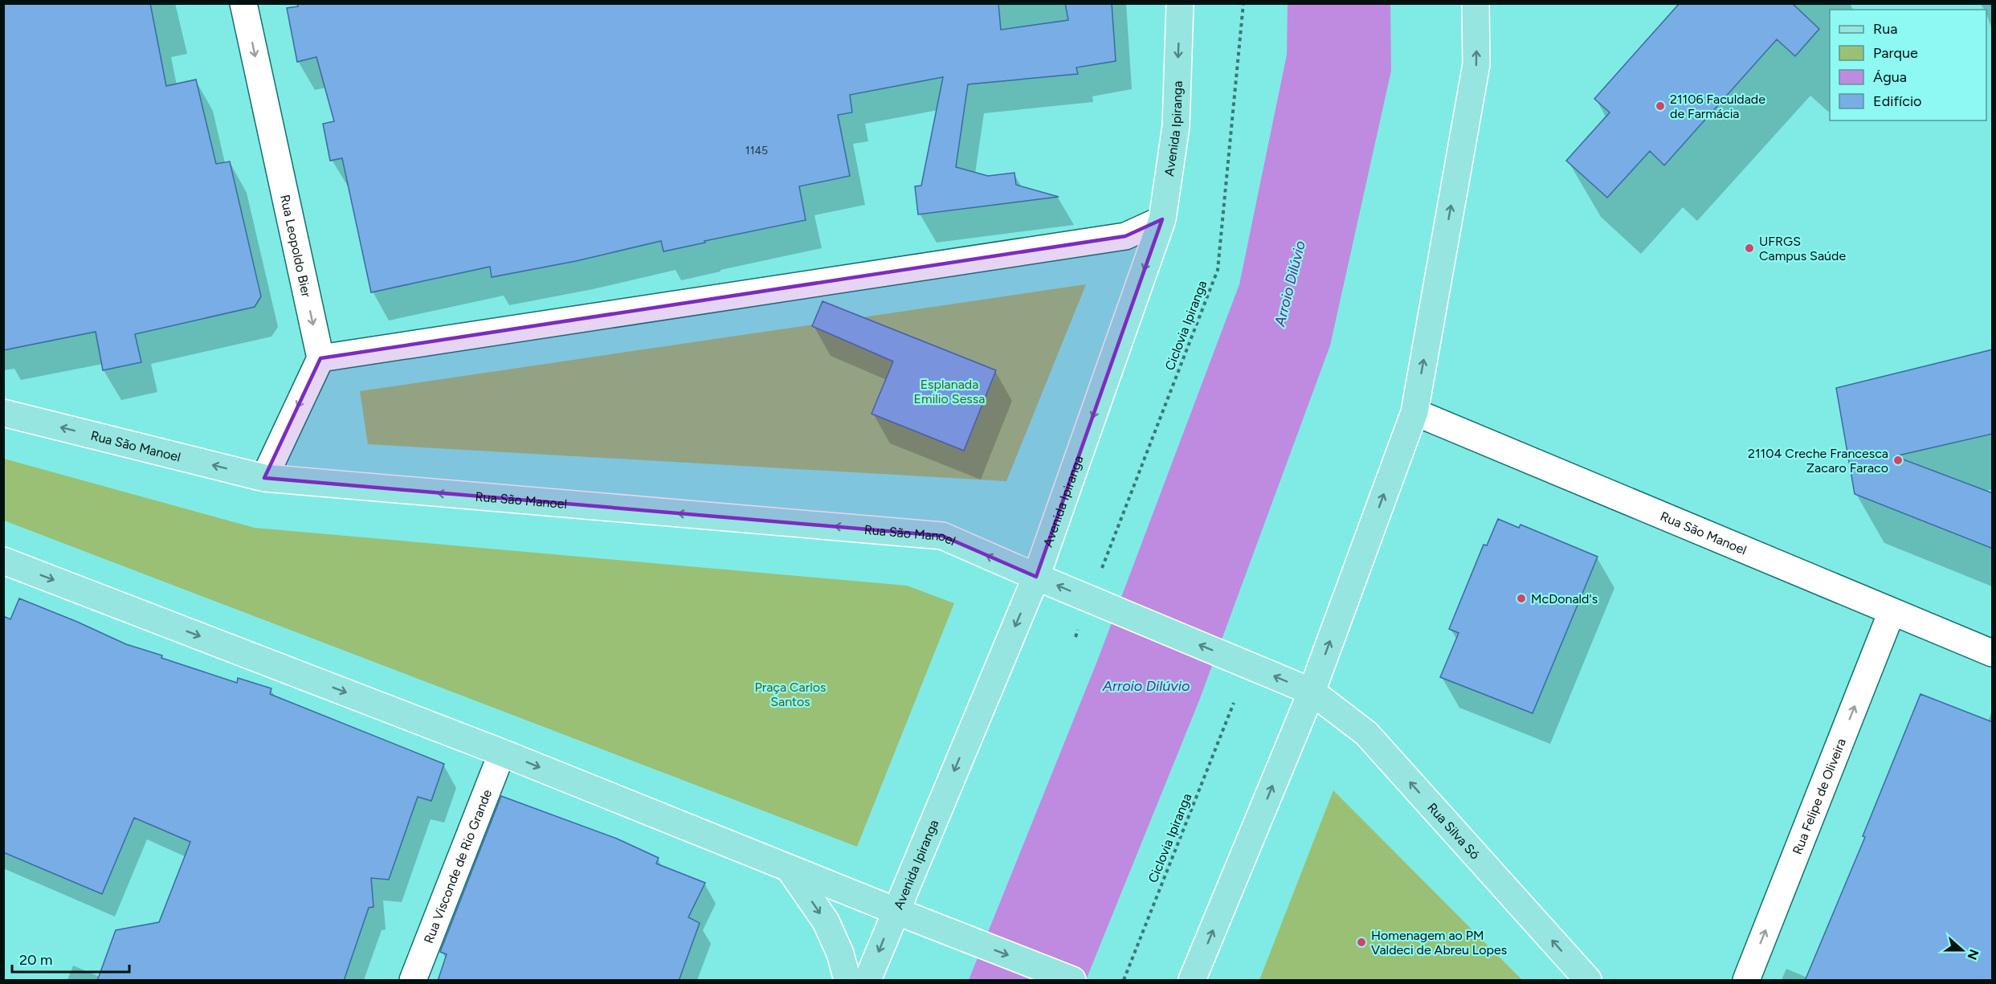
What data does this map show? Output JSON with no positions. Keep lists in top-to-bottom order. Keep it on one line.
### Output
{"streets":{"main road":["Avenida Ipiranga","Rua São Manoel","Rua Silva Só"],"street":["Rua Leopoldo Bier","Rua Felipe de Oliveira","Rua Visconde de Rio Grande"],"path":["Ciclovia Ipiranga"]},"crossings":[["Avenida Ipiranga","Rua São Manoel"],["Ciclovia Ipiranga","Rua São Manoel"],["Rua São Manoel","Rua Felipe de Oliveira"],["Rua São Manoel","Rua Silva Só"]],"one_way":["Avenida Ipiranga","Rua Leopoldo Bier","Rua Felipe de Oliveira","Rua Silva Só"],"water":["Arroio Dilúvio"],"parks":["Esplanada Emilio Sessa","Praça Carlos Santos"],"places":["21106 Faculdade de Farmácia","UFRGS Campus Saúde","21104 Creche Francesca Zacaro Faraco","McDonald's","Homenagem ao PM Valdeci de Abreu Lopes"],"house_numbers":["1145"],"legend":["Rua","Parque","Água","Edifício"],"scale_bar":"20 m","north":"right"}
